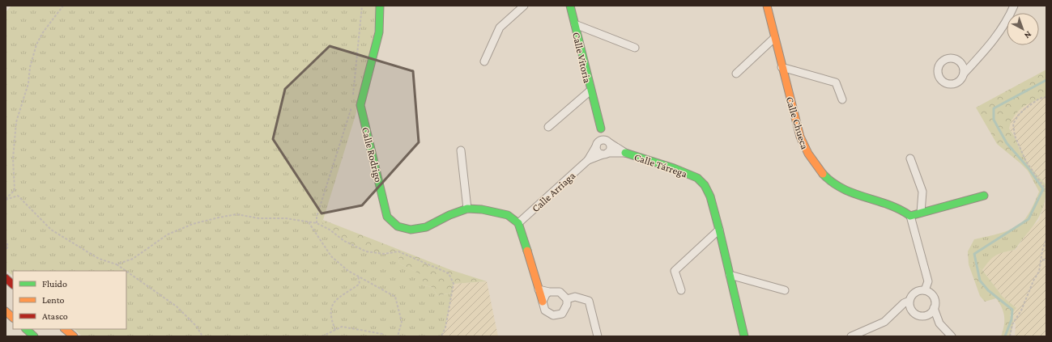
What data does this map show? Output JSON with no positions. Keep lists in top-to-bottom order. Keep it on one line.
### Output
{"streets":{"main road":["Calle Vitoria","Calle Chueca","Calle Rodrigo","Calle Tárrega"],"street":["Calle Arriaga"]},"crossings":[["Calle Vitoria","Calle Tárrega"],["Calle Vitoria","Calle Arriaga"],["Calle Rodrigo","Calle Arriaga"],["Calle Tárrega","Calle Arriaga"]],"legend":["Fluido","Lento","Atasco"],"north":"bottom right"}
